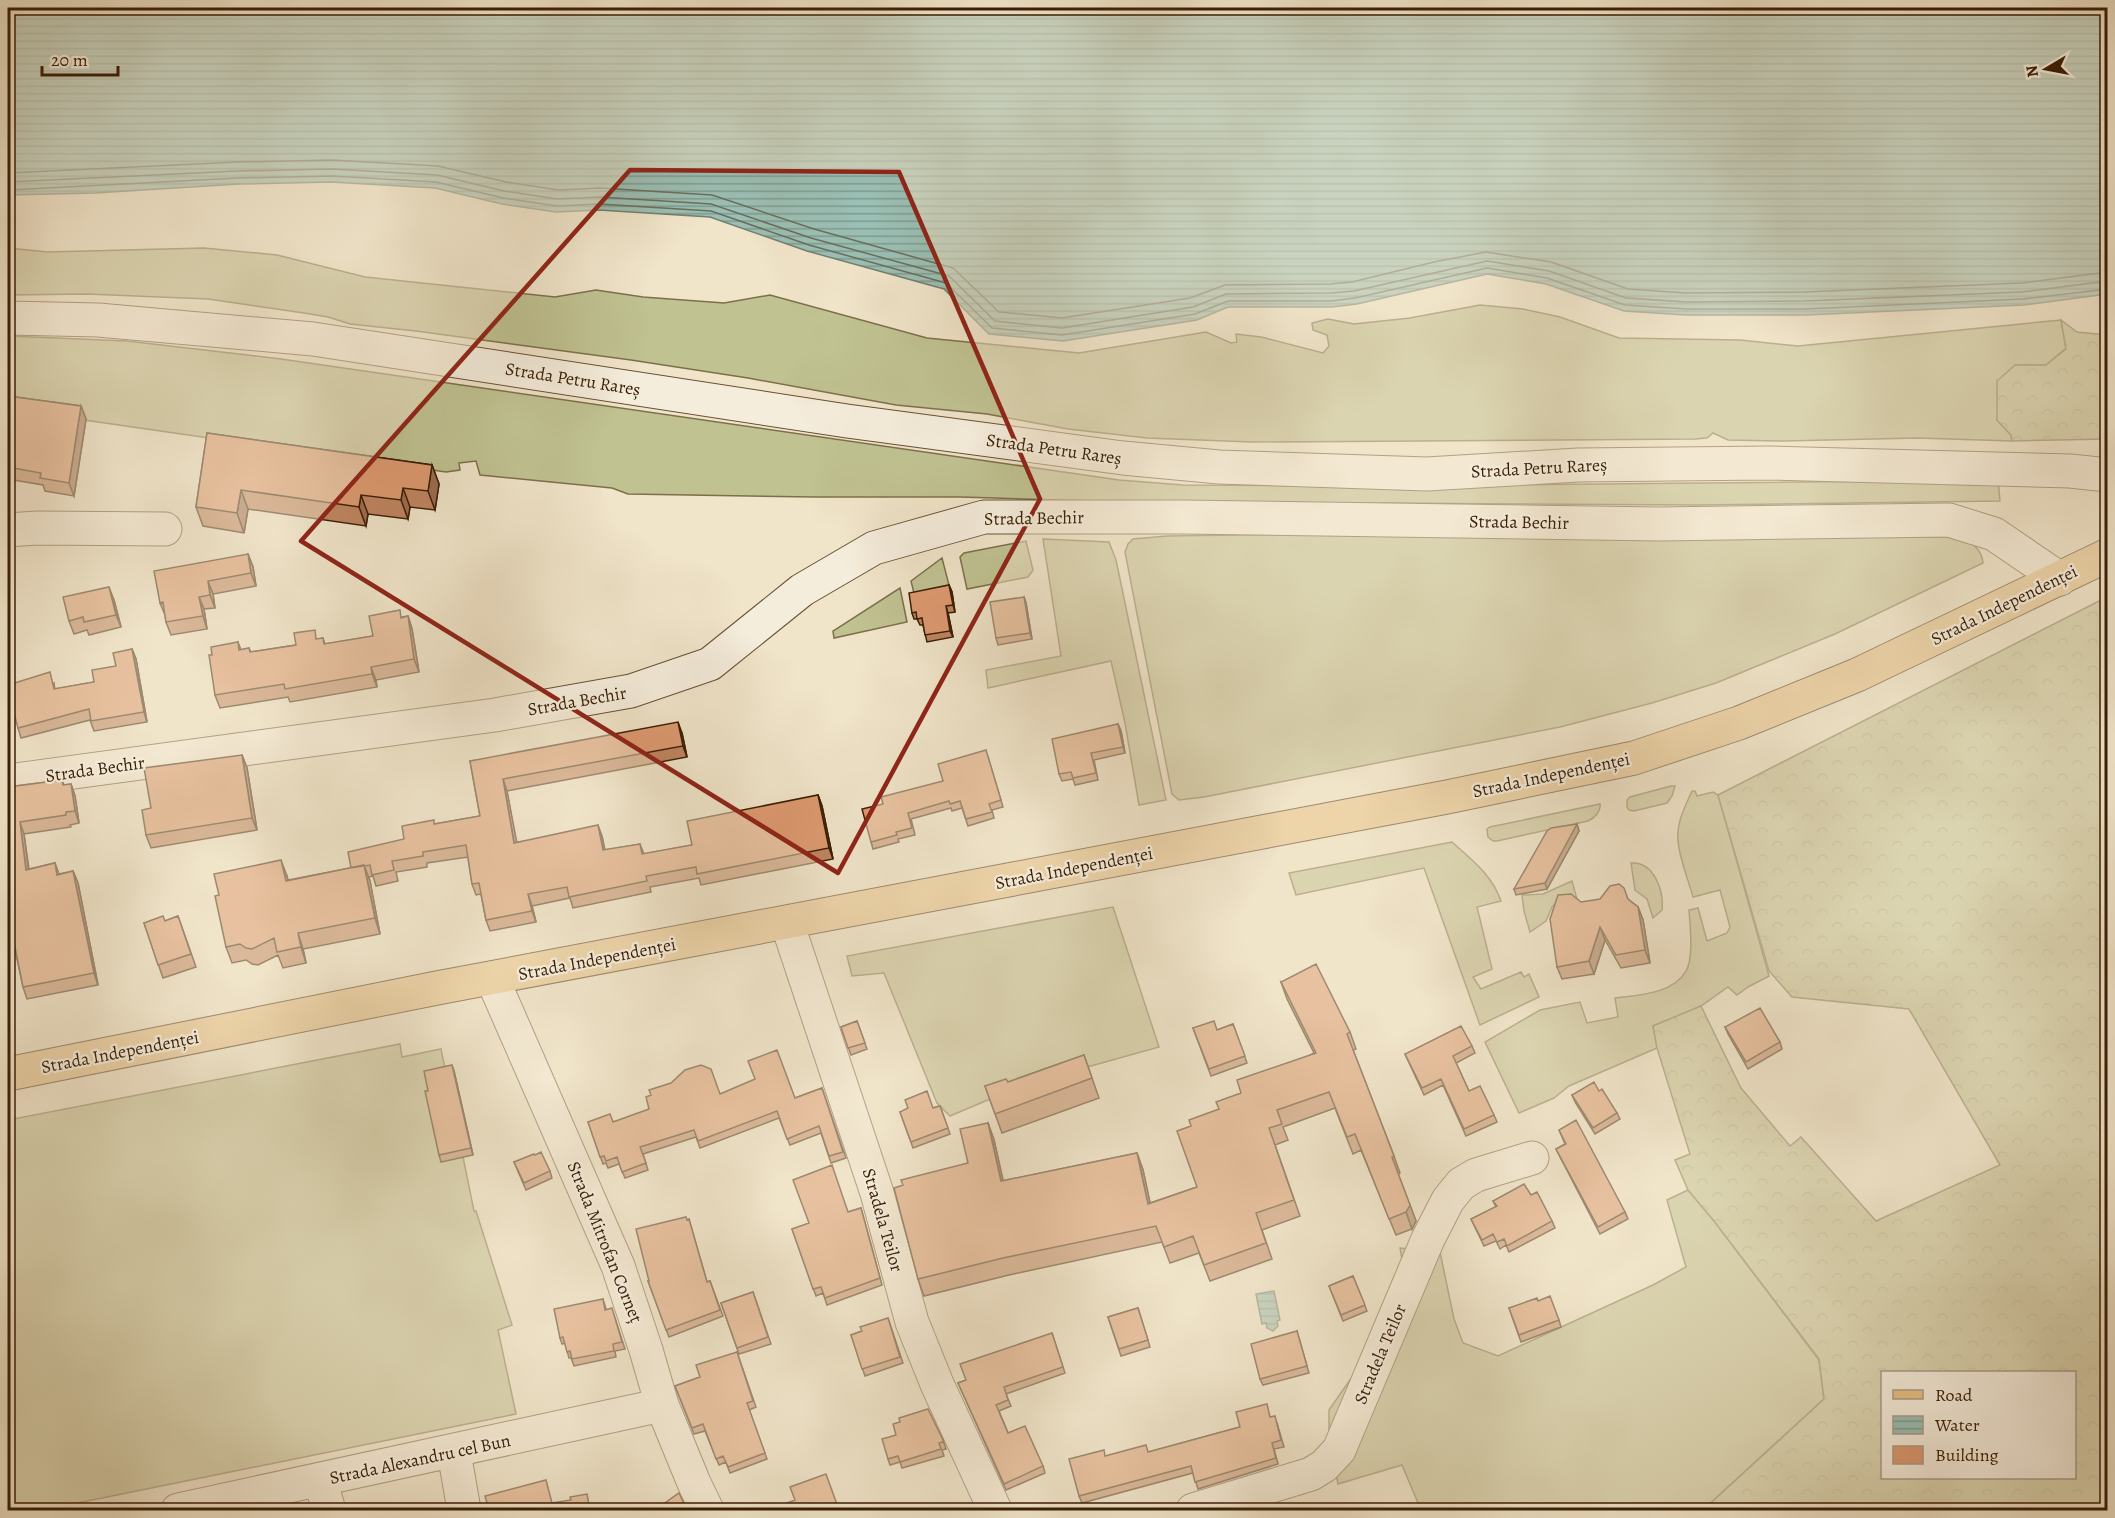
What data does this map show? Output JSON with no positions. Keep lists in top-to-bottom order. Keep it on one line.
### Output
{"streets":{"main road":["Strada Independenței"],"street":["Strada Petru Rareș","Strada Bechir","Stradela Teilor","Strada Mitrofan Corneț","Strada Alexandru cel Bun"]},"crossings":[["Strada Bechir","Strada Independenței"],["Strada Independenței","Stradela Teilor"],["Strada Independenței","Strada Mitrofan Corneț"],["Strada Mitrofan Corneț","Strada Alexandru cel Bun"]],"legend":["Road","Water","Building"],"scale_bar":"20 m","north":"left"}
